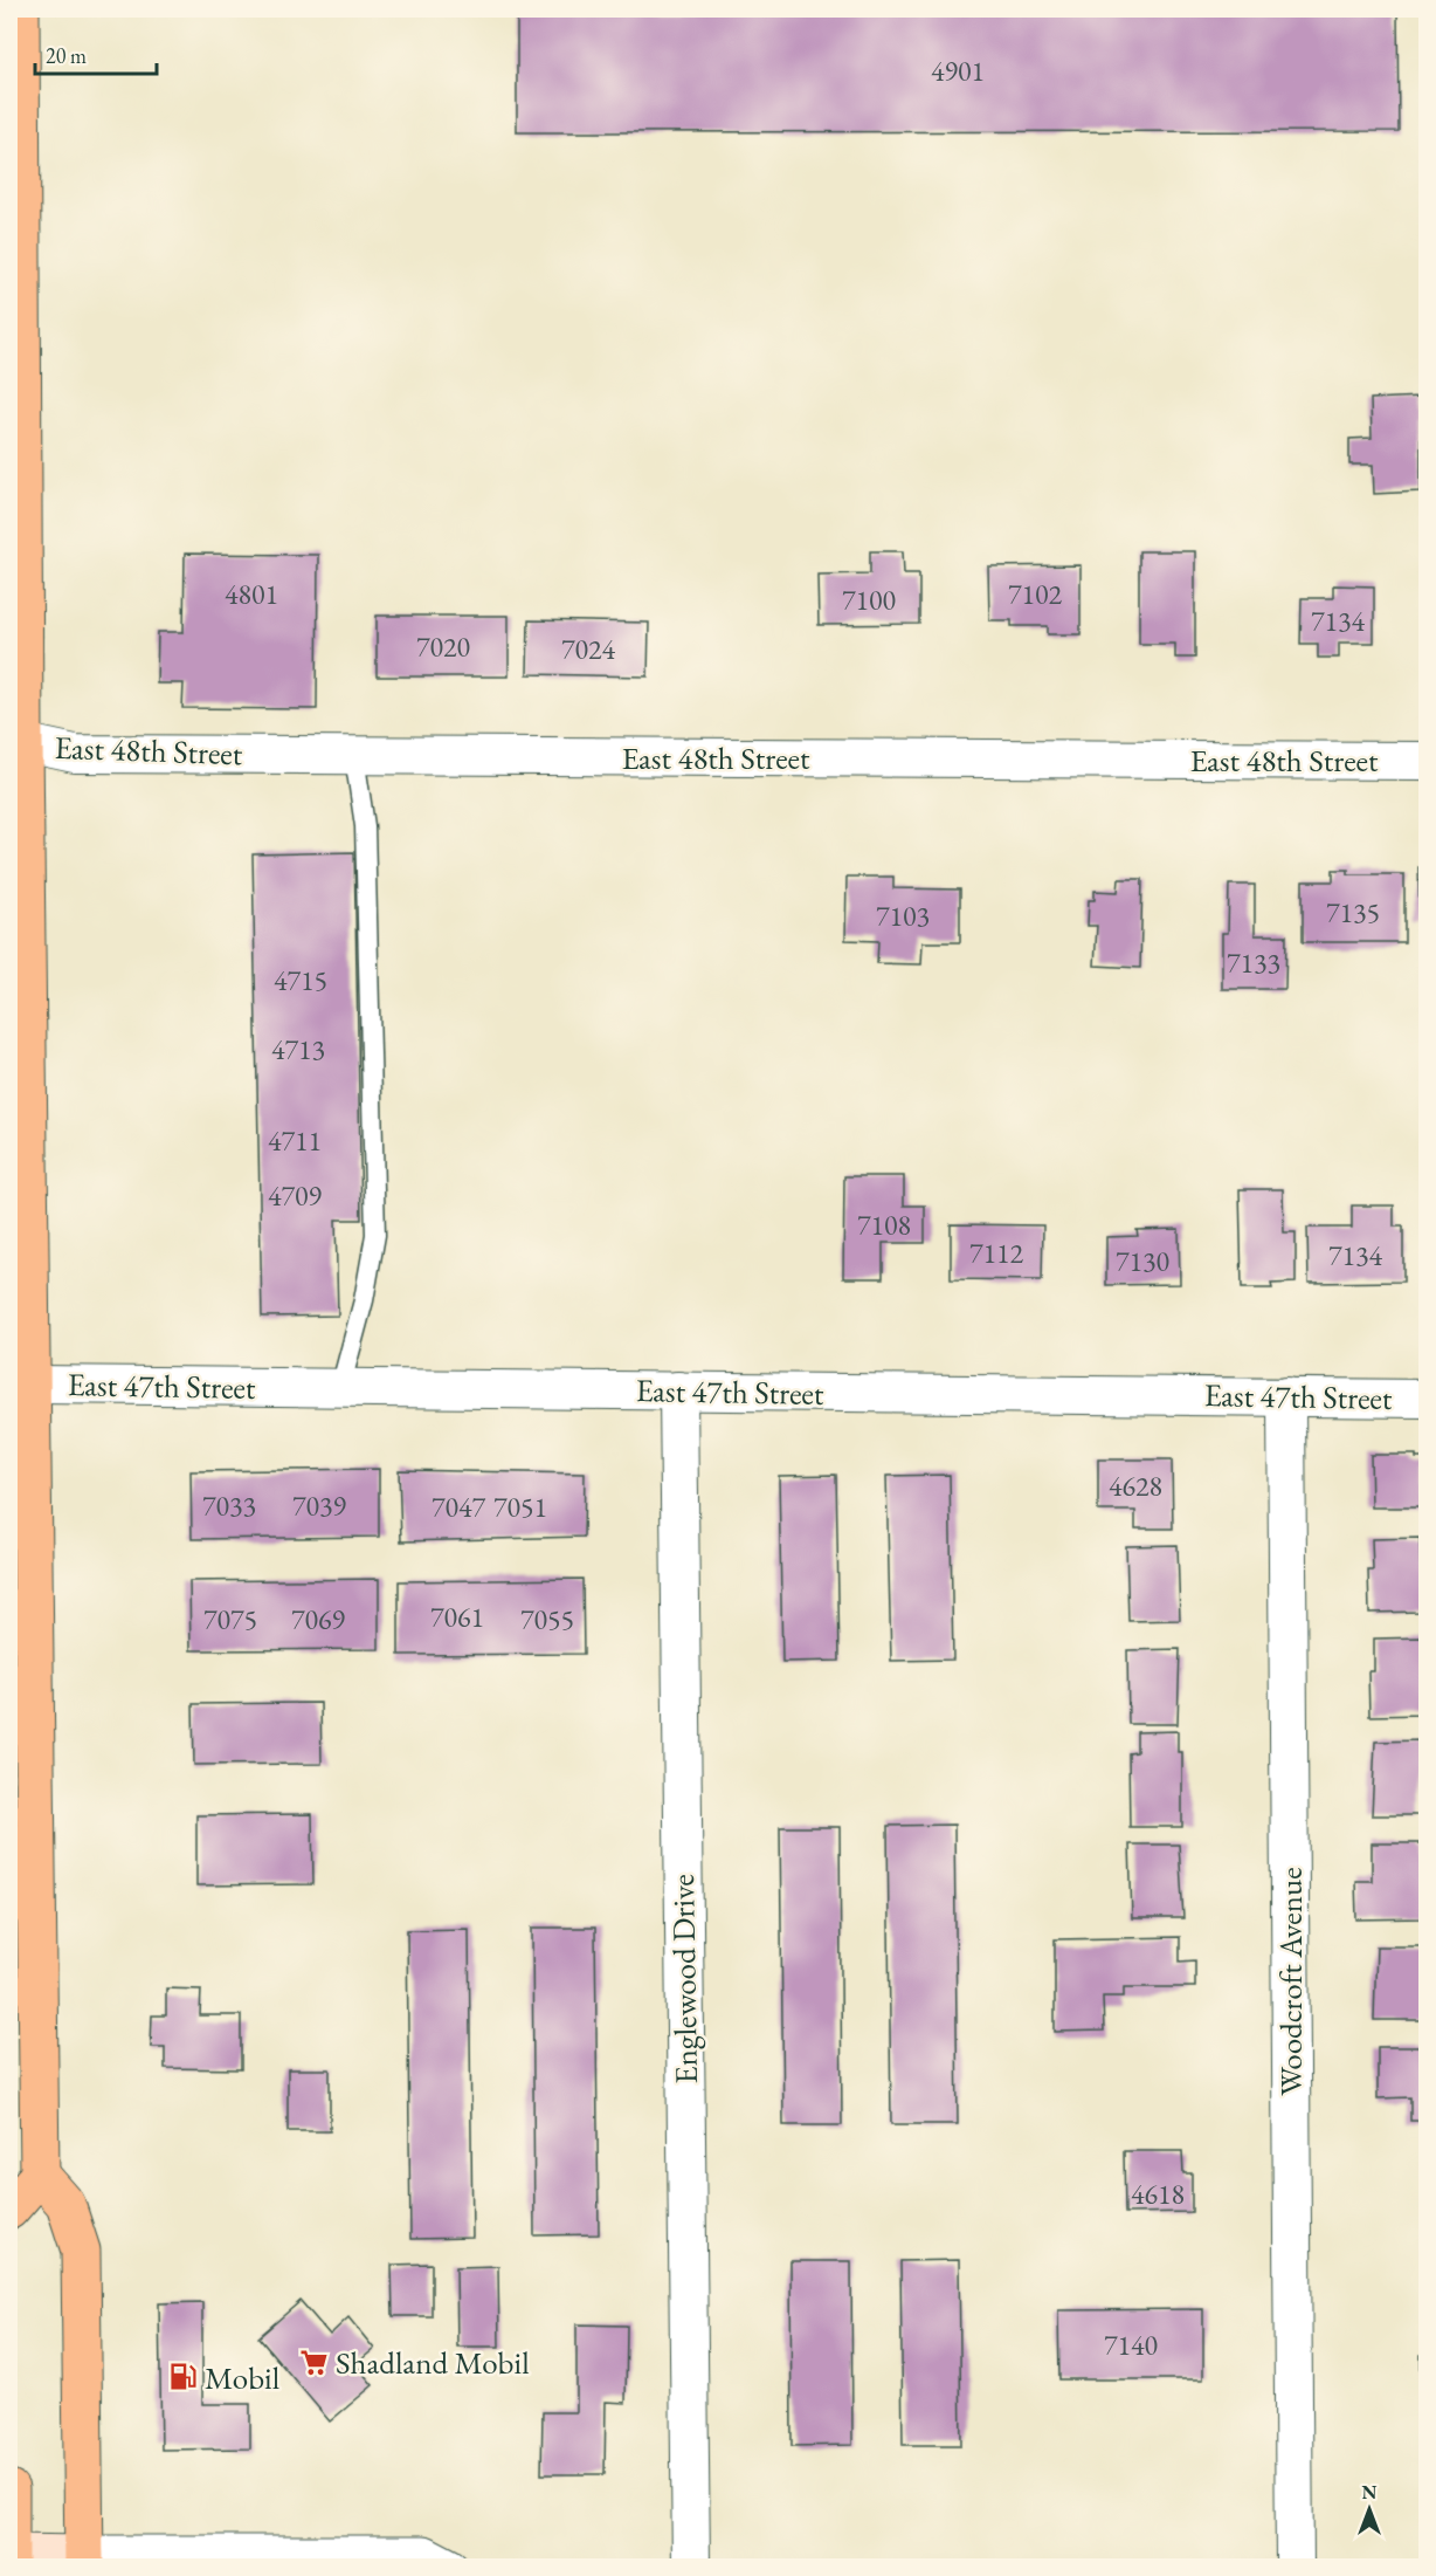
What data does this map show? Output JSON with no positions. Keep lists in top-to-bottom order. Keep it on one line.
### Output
{"streets":{"street":["East 48th Street","East 47th Street","Englewood Drive","Woodcroft Avenue"]},"crossings":[["East 47th Street","Englewood Drive"],["East 47th Street","Woodcroft Avenue"]],"places":{"supermarket":["Shadland Mobil"],"fuel station":["Mobil"]},"house_numbers":["4901","4801","7102","7100","7134","7020","7024","7135","7103","7133","4715","4713","4711","4709","7108","7112","7134","7130","4628","7033","7039","7047","7051","7061","7075","7069","7055","4618","7140"],"scale_bar":"20 m","north":"top"}
